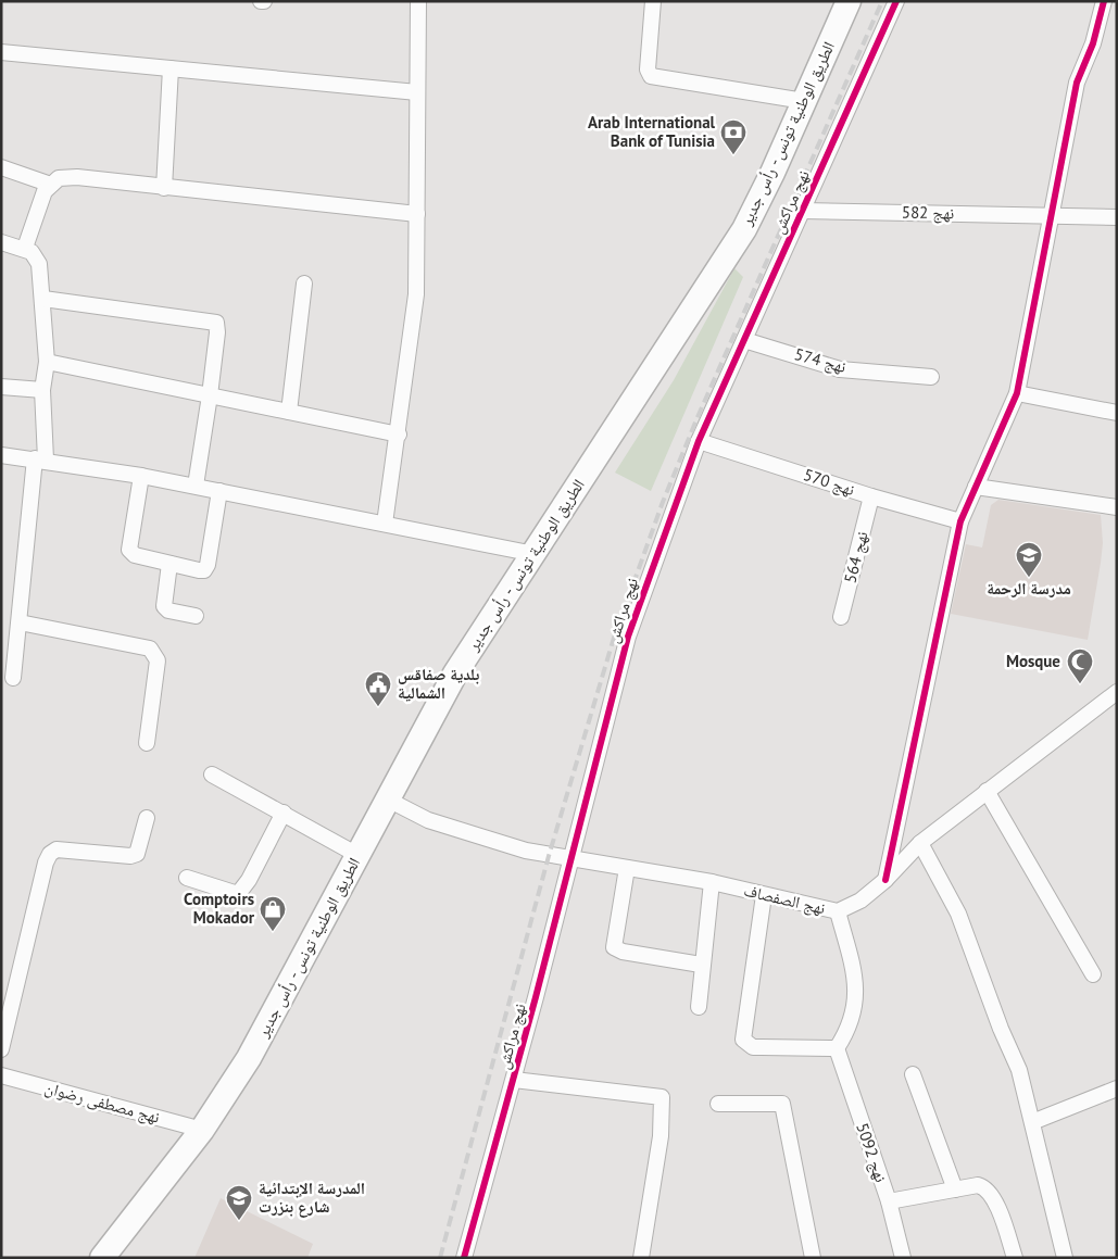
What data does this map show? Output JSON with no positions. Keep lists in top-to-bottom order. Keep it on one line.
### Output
{"streets":{"main road":["الطريق الوطنية تونس - رأس جدير"],"street":["نهج مراكش","نهج 582","نهج 574","نهج 570","نهج 564","نهج الصفصاف","نهج مصطفى رضوان","نهج 5092"]},"crossings":[["الطريق الوطنية تونس - رأس جدير","نهج الصفصاف"],["الطريق الوطنية تونس - رأس جدير","نهج مصطفى رضوان"],["نهج مراكش","نهج 582"],["نهج مراكش","نهج 574"],["نهج مراكش","نهج 570"],["نهج مراكش","نهج الصفصاف"],["نهج 570","نهج 564"]],"places":{"bank":["Arab International Bank of Tunisia"],"school or university":["مدرسة الرحمة","المدرسة الإبتدائية شارع بنزرت"],"mosque":["Mosque"],"public building":["بلدية صفاقس الشمالية"],"shop":["Comptoirs Mokador"]}}
